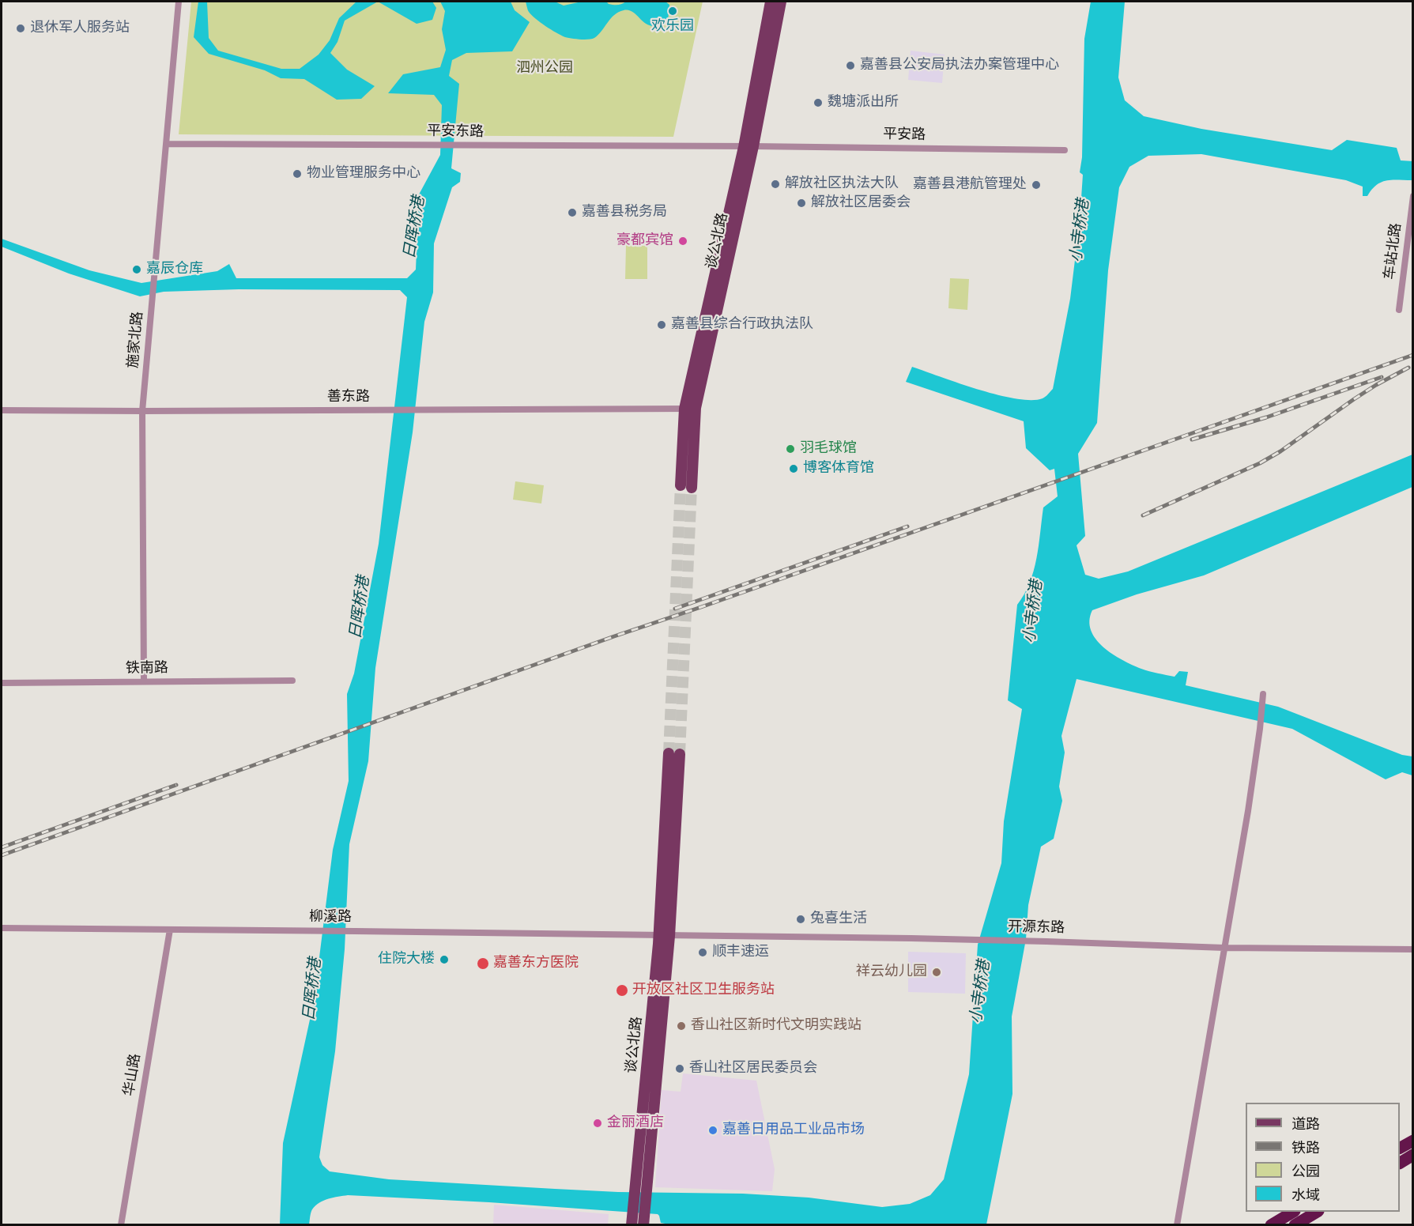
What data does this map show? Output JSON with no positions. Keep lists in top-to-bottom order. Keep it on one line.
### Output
{"streets":{"main road":["谈公北路"],"street":["平安东路","平安路","车站北路","施家北路","善东路","铁南路","柳溪路","开源东路","华山路"]},"crossings":[["平安东路","平安路"],["平安东路","谈公北路"],["平安东路","施家北路"],["平安路","谈公北路"],["谈公北路","善东路"],["谈公北路","柳溪路"],["谈公北路","开源东路"],["施家北路","善东路"],["施家北路","铁南路"],["柳溪路","开源东路"],["柳溪路","华山路"]],"water":["日晖桥港","小寺桥港"],"parks":["泗州公园"],"places":["欢乐园","退休军人服务站","嘉善县公安局执法办案管理中心","魏塘派出所","物业管理服务中心","解放社区执法大队","嘉善县港航管理处","解放社区居委会","嘉善县税务局","豪都宾馆","嘉辰仓库","嘉善县综合行政执法队","羽毛球馆","博客体育馆","兔喜生活","顺丰速运","住院大楼","嘉善东方医院","祥云幼儿园","开放区社区卫生服务站","香山社区新时代文明实践站","香山社区居民委员会","金丽酒店","嘉善日用品工业品市场"],"legend":["道路","铁路","公园","水域"]}
